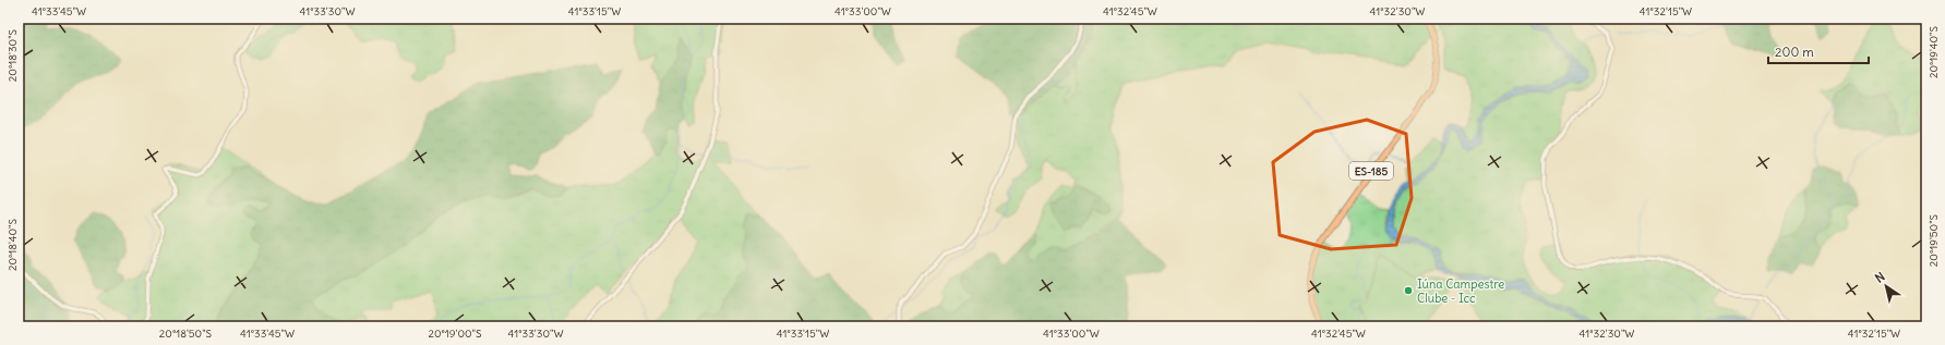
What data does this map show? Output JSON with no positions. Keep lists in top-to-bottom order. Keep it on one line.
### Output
{"streets":{"main road":["ES-185"]},"places":["Iúna Campestre Clube - Icc"],"scale_bar":"200 m","north":"top left","coordinates":["41°33'45\"W","41°33'30\"W","41°33'15\"W","41°33'00\"W","41°32'45\"W","41°32'30\"W","41°32'15\"W","20°19'40\"S","20°18'30\"S","20°19'50\"S","20°18'40\"S","20°18'50\"S","20°19'00\"S"]}
